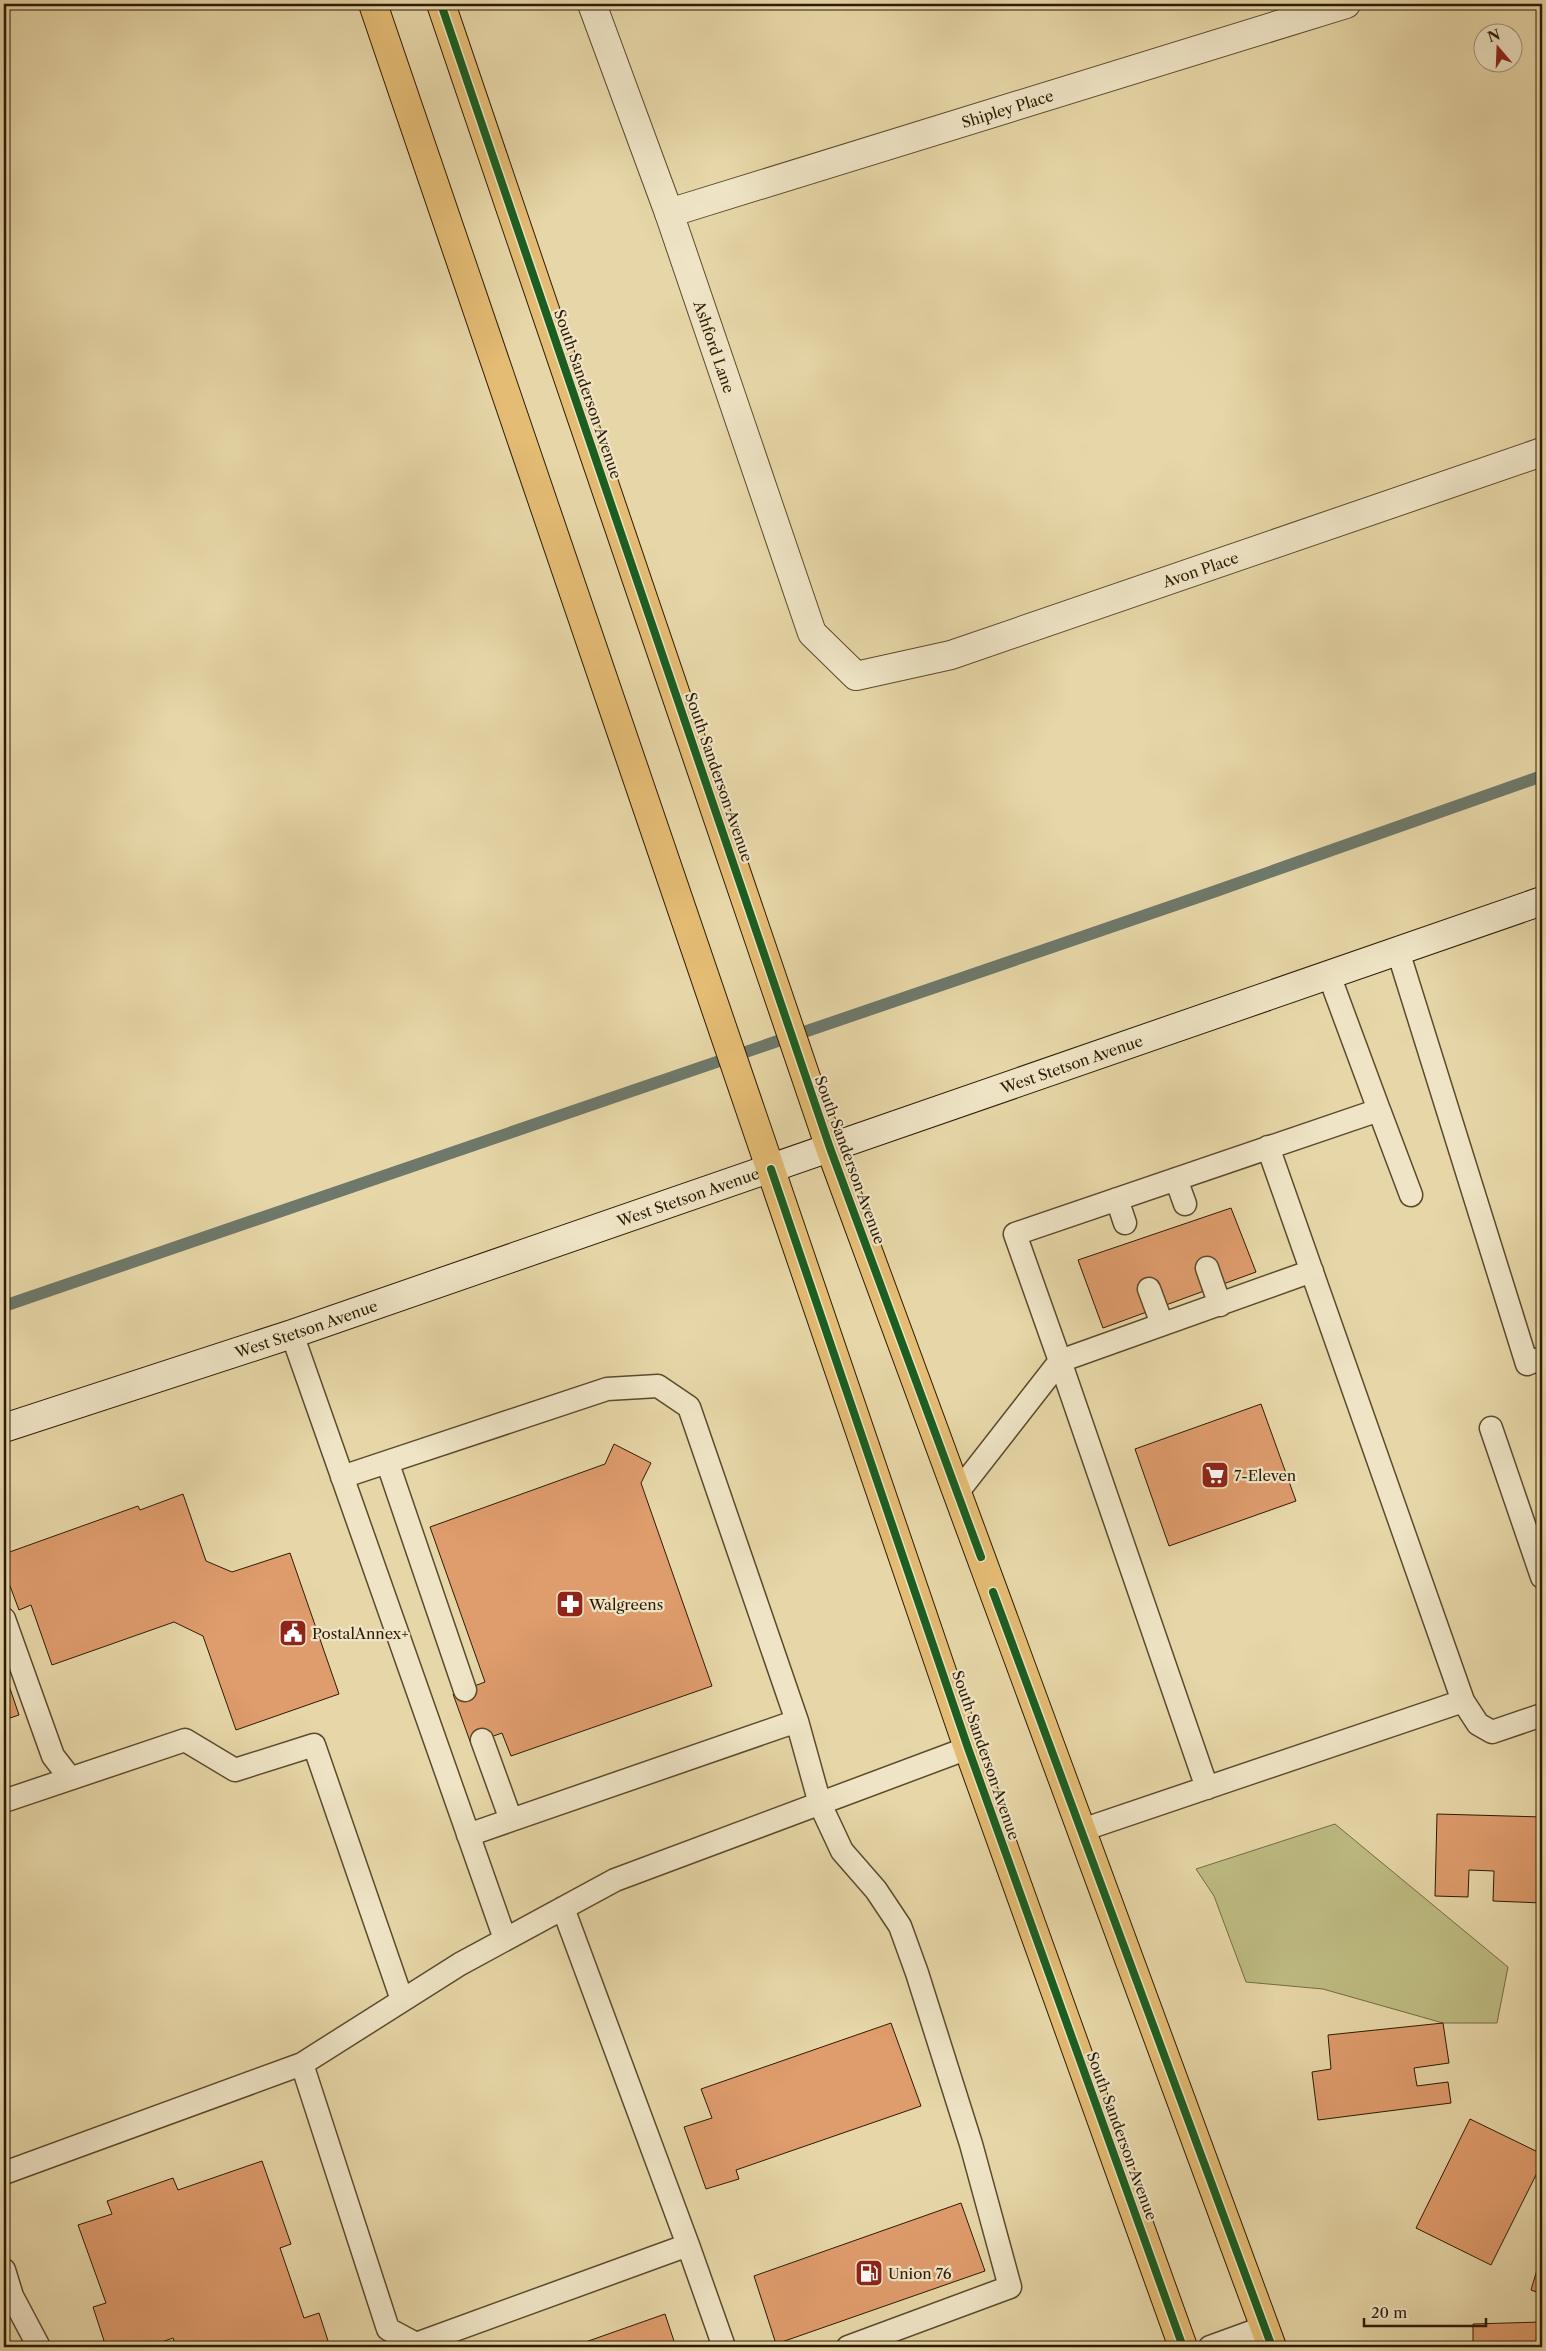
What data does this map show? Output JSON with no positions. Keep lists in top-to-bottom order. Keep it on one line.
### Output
{"streets":{"main road":["South Sanderson Avenue"],"street":["Shipley Place","Ashford Lane","Avon Place","West Stetson Avenue"]},"crossings":[["Shipley Place","Ashford Lane"],["Ashford Lane","Avon Place"],["South Sanderson Avenue","West Stetson Avenue"]],"places":{"supermarket":["7-Eleven"],"pharmacy":["Walgreens"],"public building":["PostalAnnex+"],"fuel station":["Union 76"]},"scale_bar":"20 m","north":"top"}
